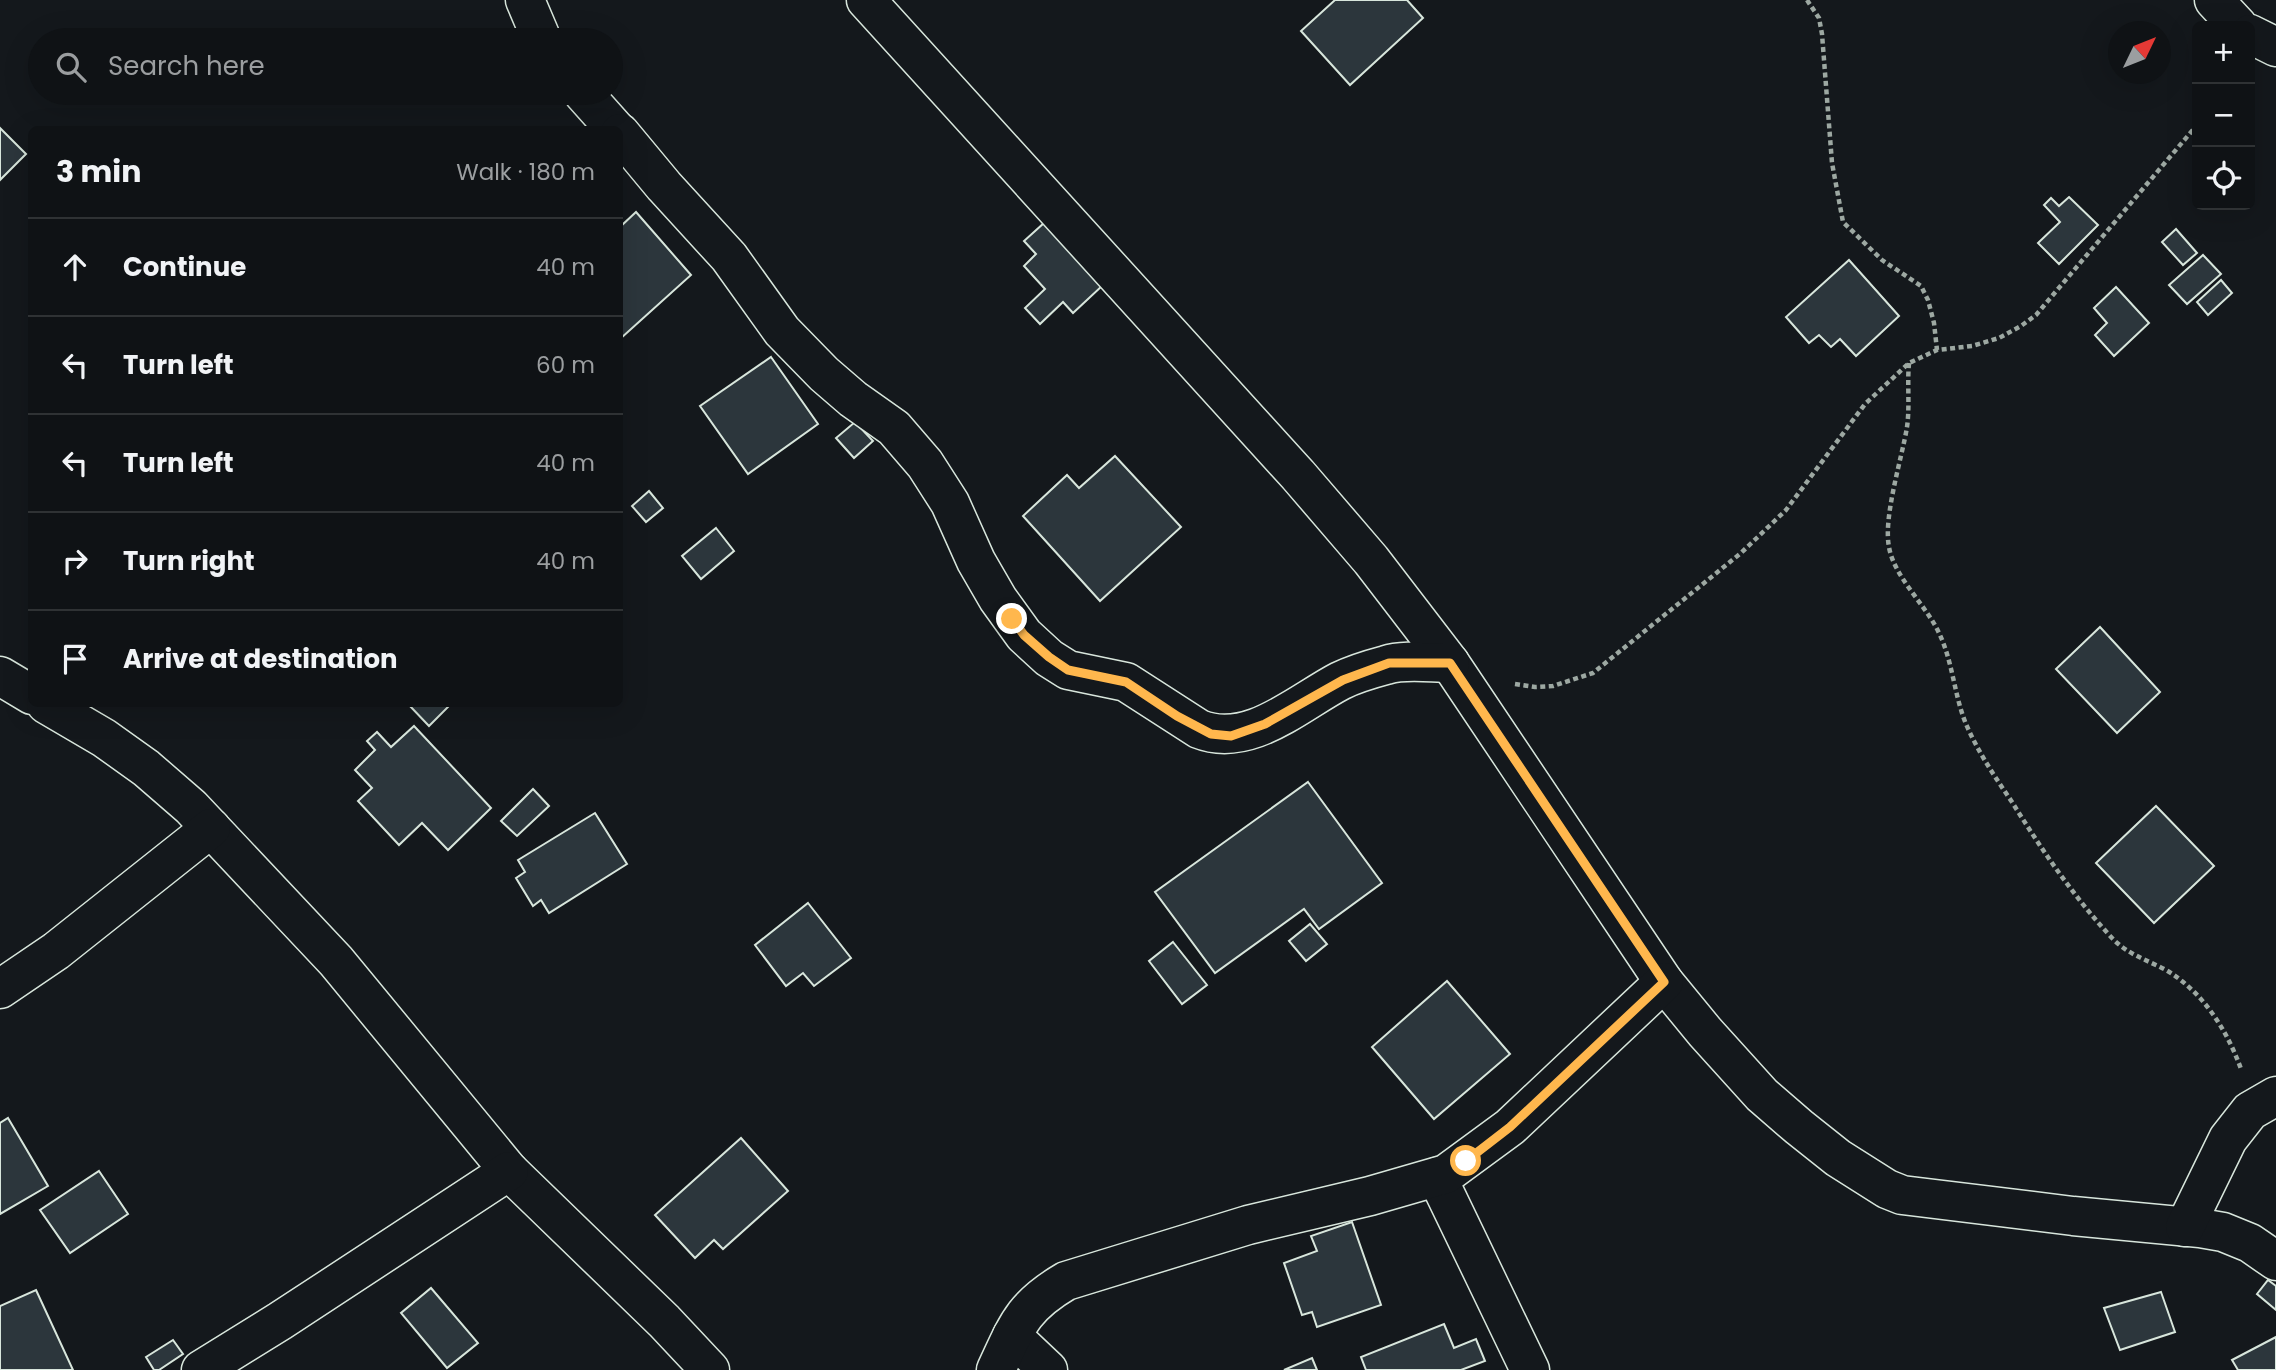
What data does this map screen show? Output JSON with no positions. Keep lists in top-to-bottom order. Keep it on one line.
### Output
{"north":"top right","page":{"map_buttons":["+","−"],"search":"Search here","heading":["3 min","Walk · 180 m"],"list":[["Continue","40 m"],["Turn left","60 m"],["Turn left","40 m"],["Turn right","40 m"],"Arrive at destination"]}}
